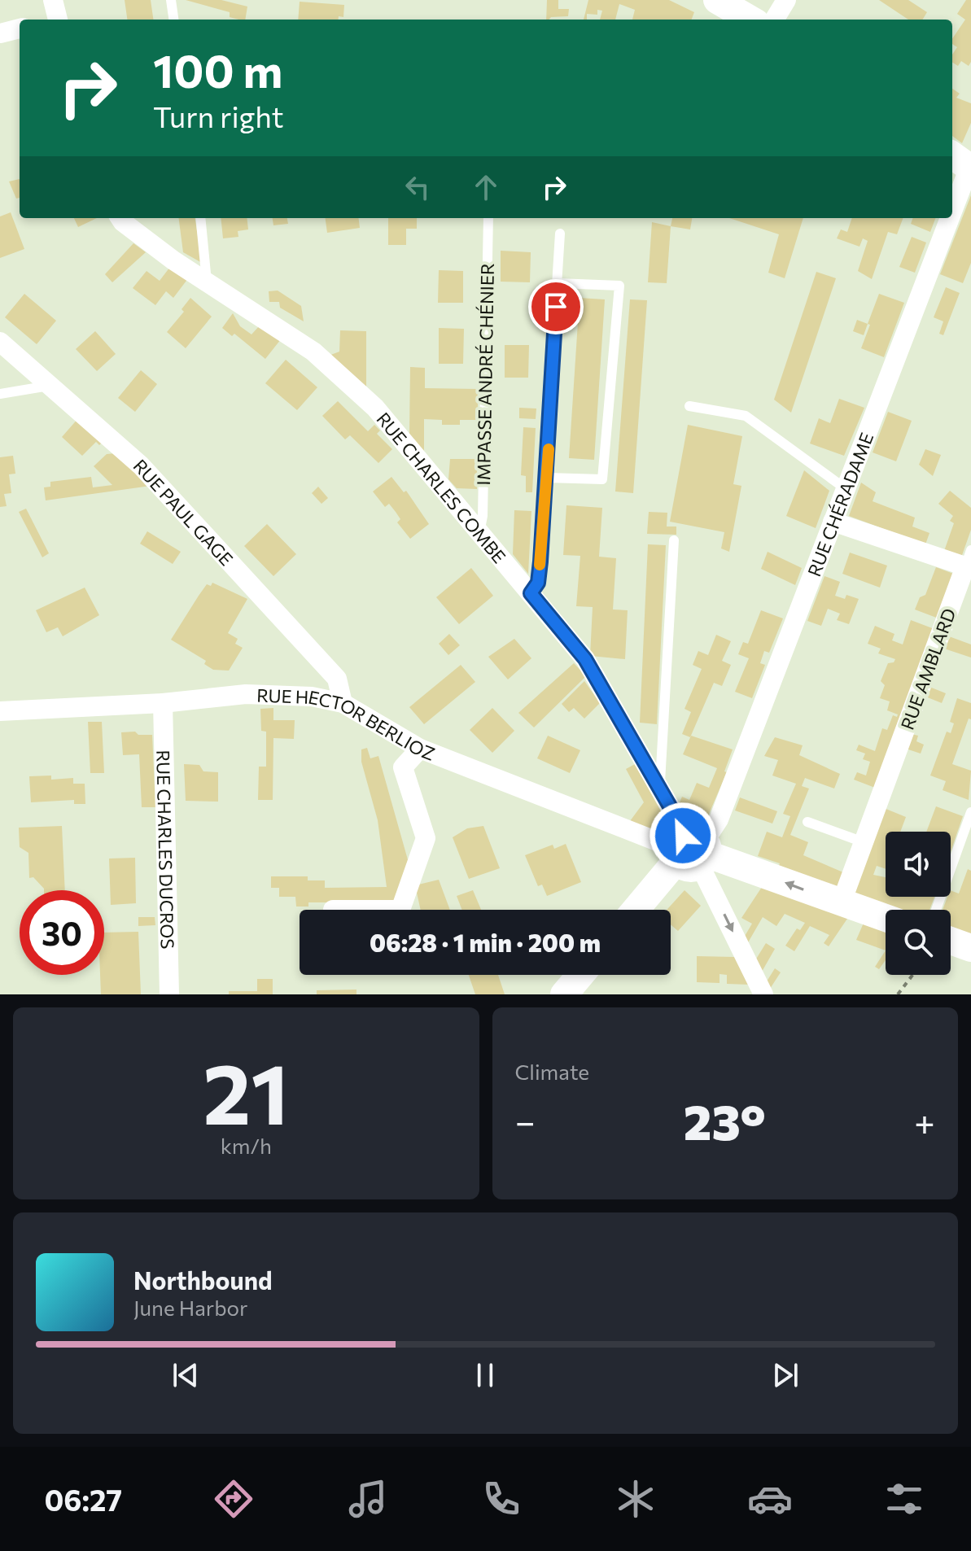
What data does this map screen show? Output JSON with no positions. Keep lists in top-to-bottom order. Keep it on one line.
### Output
{"streets":{"street":["RUE CHARLES COMBE","RUE CHÉRADAME","RUE PAUL GAGE","RUE AMBLARD","RUE HECTOR BERLIOZ","RUE CHARLES DUCROS"],"lane":["IMPASSE ANDRÉ CHÉNIER"]},"crossings":[["IMPASSE ANDRÉ CHÉNIER","RUE CHARLES COMBE"],["RUE CHARLES COMBE","RUE CHÉRADAME"],["RUE CHARLES COMBE","RUE HECTOR BERLIOZ"],["RUE CHÉRADAME","RUE AMBLARD"],["RUE CHÉRADAME","RUE HECTOR BERLIOZ"],["RUE PAUL GAGE","RUE HECTOR BERLIOZ"],["RUE HECTOR BERLIOZ","RUE CHARLES DUCROS"]],"page":{"turn":["100 m","Turn right"],"limit":"30","trip":"06:28 · 1 min · 200 m","tile":[["21","km/h"],"Climate"],"heat":["−","23°","+"],"song":["Northbound","June Harbor"],"tabs":"06:27"}}
